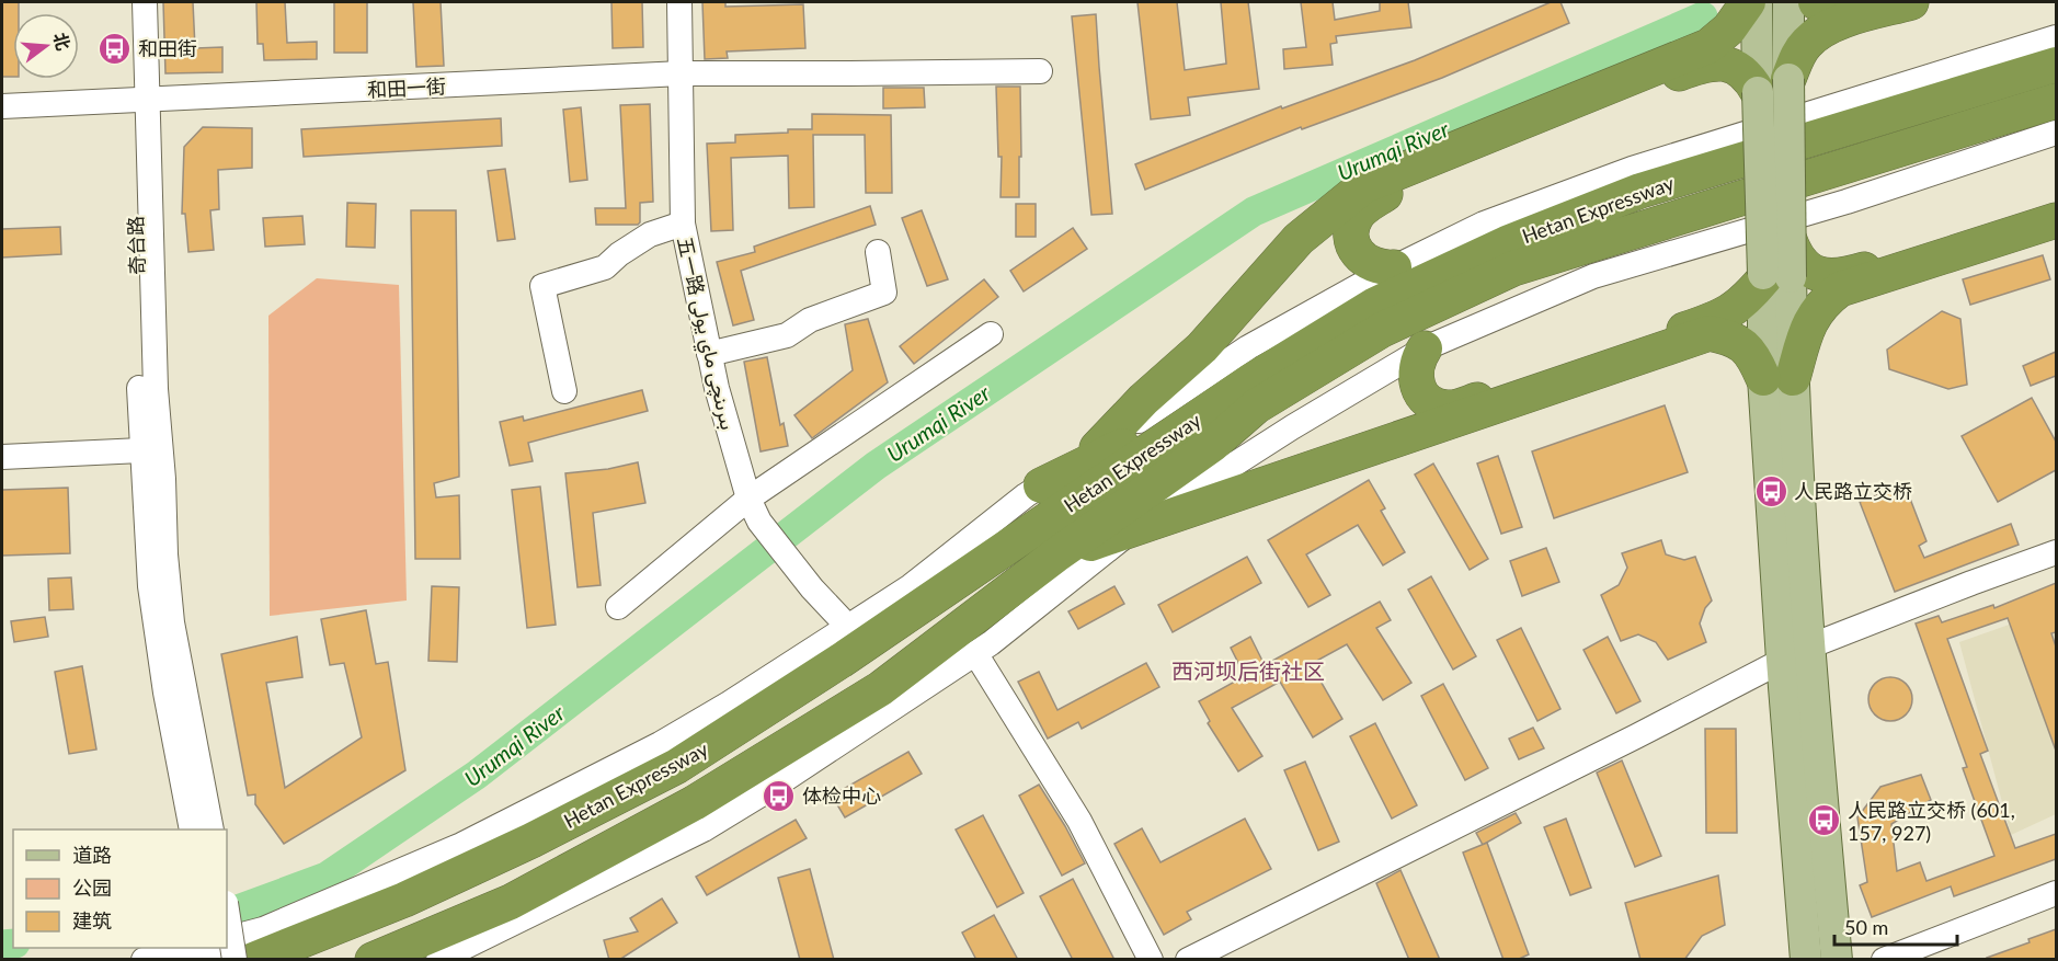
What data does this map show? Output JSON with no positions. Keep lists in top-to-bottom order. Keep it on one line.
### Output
{"streets":{"highway":["Hetan Expressway"],"street":["和田一街","奇台路","五一路 بىرىنچى ماي يولى"]},"crossings":[["和田一街","奇台路"],["和田一街","五一路 بىرىنچى ماي يولى"]],"districts":["西河坝后街社区"],"water":["Urumqi River"],"places":{"bus stop":["和田街","人民路立交桥","体检中心","人民路立交桥 (601, 157, 927)"]},"legend":["道路","公园","建筑"],"scale_bar":"50 m","north":"right"}
